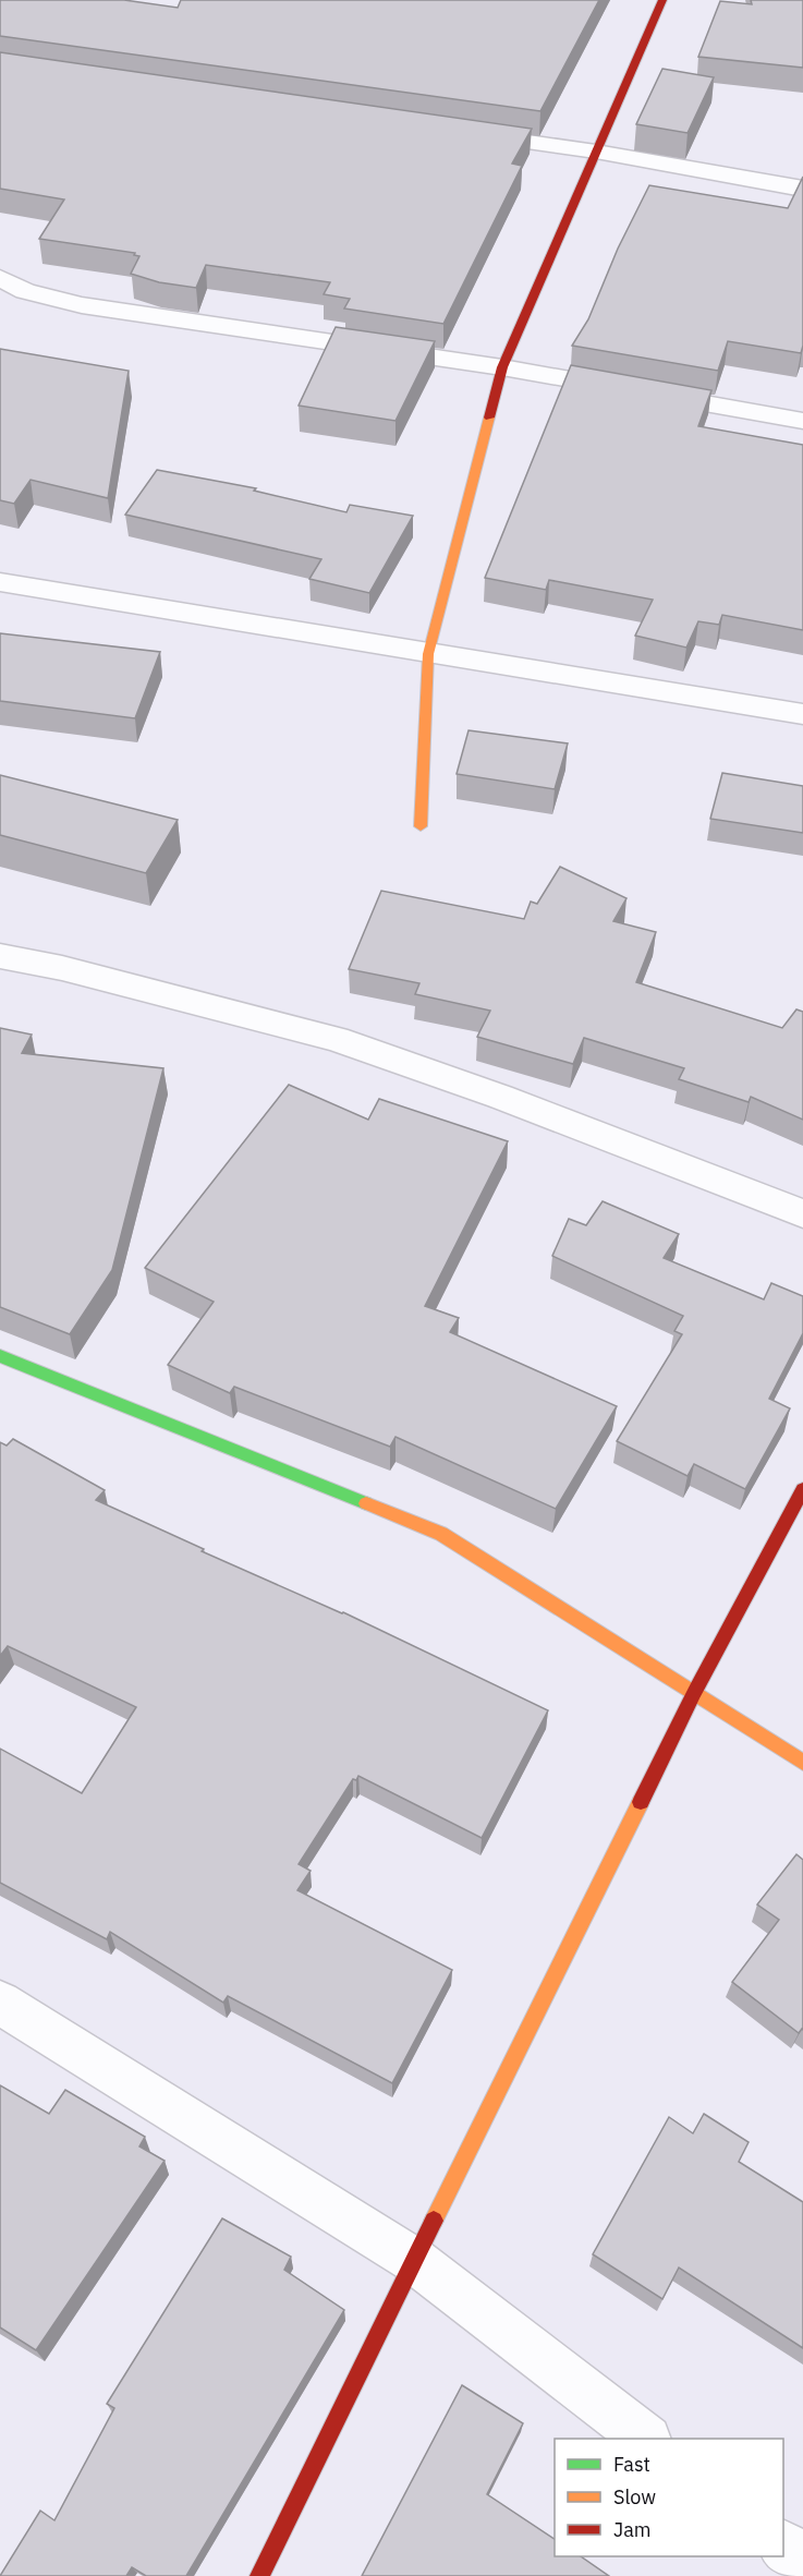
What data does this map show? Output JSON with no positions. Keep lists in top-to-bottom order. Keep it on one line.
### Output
{"legend":["Fast","Slow","Jam"]}
